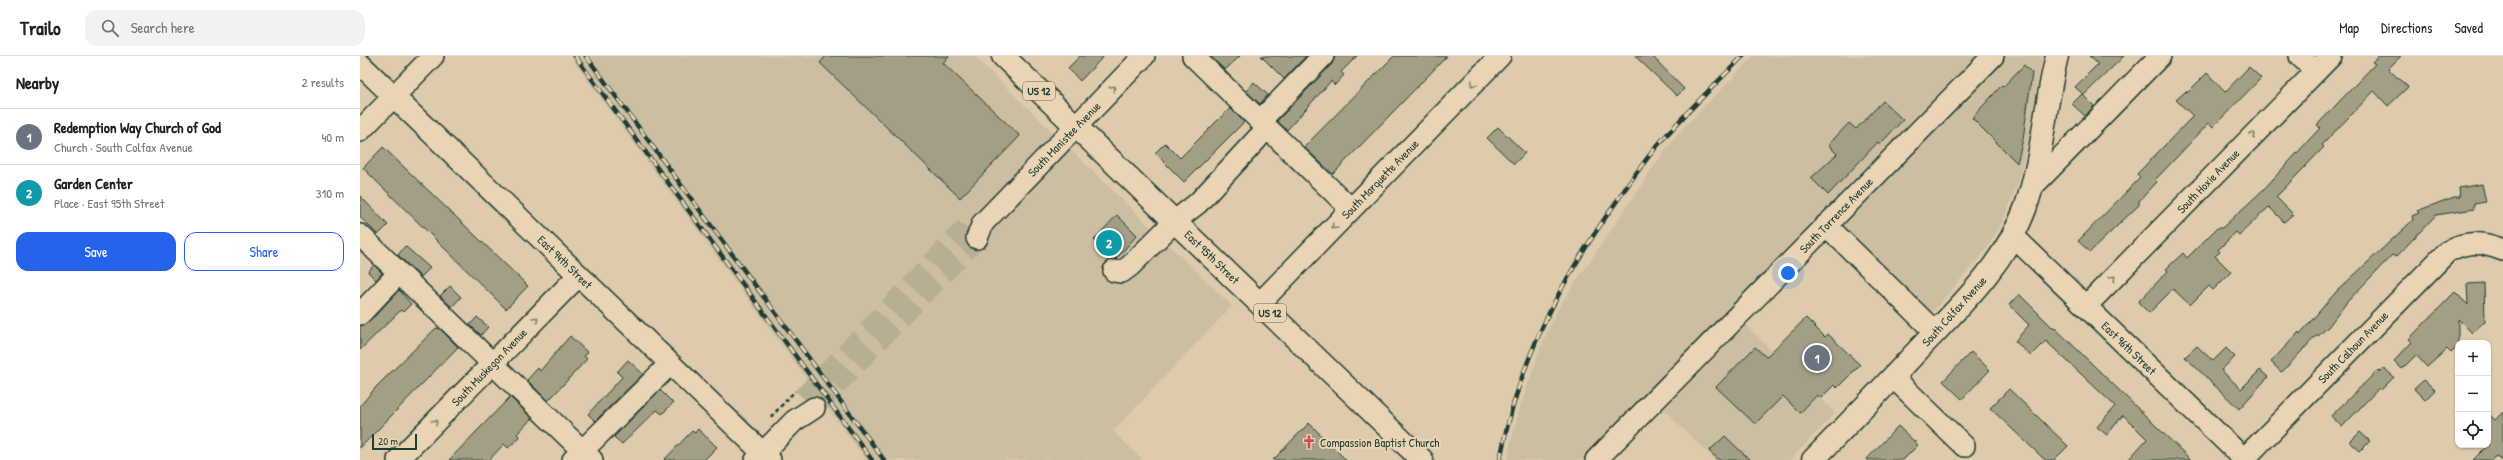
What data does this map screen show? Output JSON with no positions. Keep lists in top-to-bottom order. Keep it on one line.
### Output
{"streets":{"main road":["US 12","East 95th Street","South Colfax Avenue"],"street":["South Manistee Avenue","South Marquette Avenue","South Hoxie Avenue","South Torrence Avenue","East 94th Street","South Calhoun Avenue","East 96th Street","South Muskegon Avenue"]},"crossings":[["South Manistee Avenue","East 95th Street"],["South Marquette Avenue","East 95th Street"],["South Hoxie Avenue","East 96th Street"],["East 94th Street","South Muskegon Avenue"],["South Colfax Avenue","East 96th Street"],["South Calhoun Avenue","East 96th Street"]],"places":{"church":["Compassion Baptist Church"]},"scale_bar":"20 m","page":{"header":"Trailo","search":"Search here","nav":["Map","Directions","Saved"],"heading":["Nearby","2 results"],"list":[{"mark":"1","name":"Redemption Way Church of God","note":"Church · South Colfax Avenue","value":"40 m"},{"mark":"2","name":"Garden Center","note":"Place · East 95th Street","value":"310 m"}],"buttons":["Save","Share"],"pins":["2","1"],"map_buttons":["+","−"],"scale":"20 m"}}
